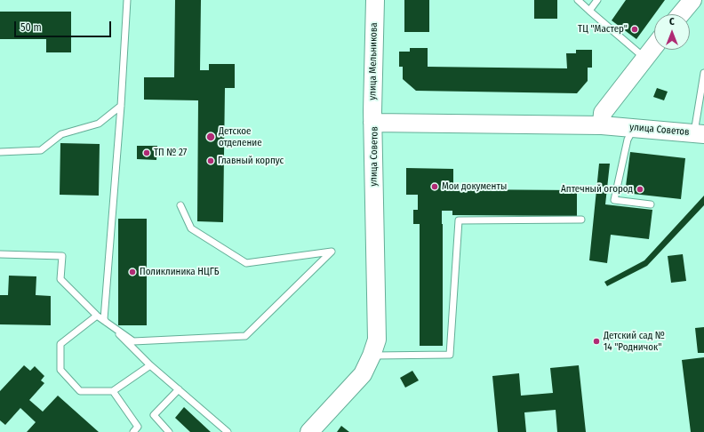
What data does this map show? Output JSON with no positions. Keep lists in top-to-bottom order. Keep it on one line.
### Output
{"streets":{"street":["улица Мельникова","улица Советов"]},"crossings":[["улица Мельникова","улица Советов"]],"places":["ТЦ \"Мастер\"","Детское отделение","ТП № 27","Главный корпус","Мои документы","Аптечный огород","Поликлиника НЦГБ","Детский сад № 14 \"Родничок\""],"scale_bar":"50 m","north":"top"}
